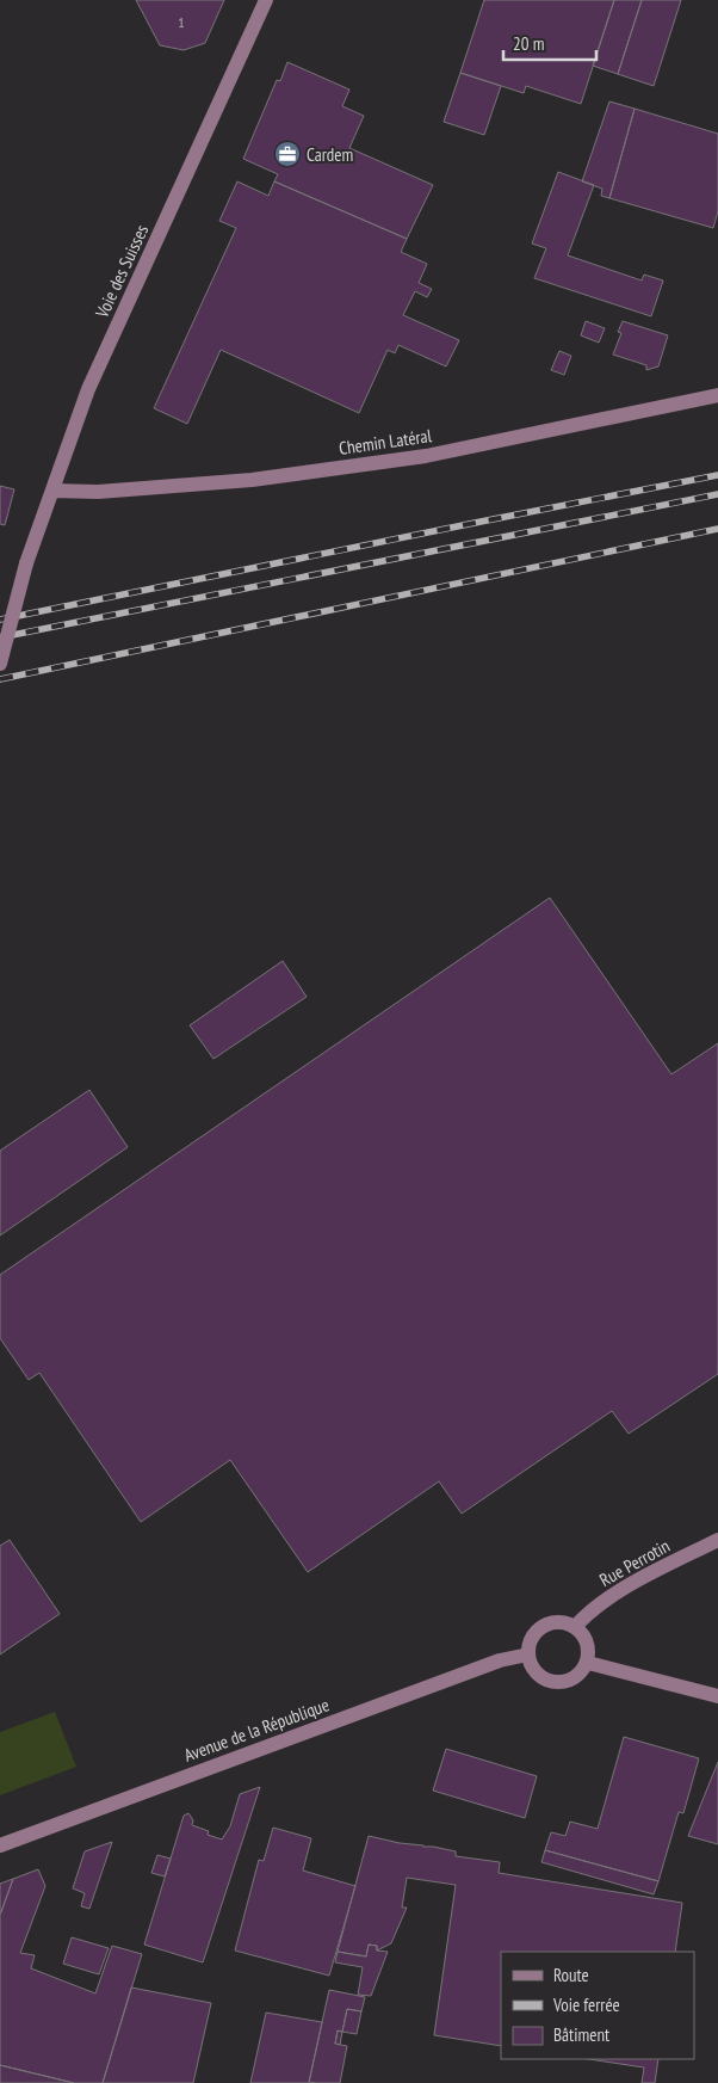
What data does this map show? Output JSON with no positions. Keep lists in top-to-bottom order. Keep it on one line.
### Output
{"streets":{"street":["Voie des Suisses","Chemin Latéral","Rue Perrotin","Avenue de la République"]},"crossings":[["Voie des Suisses","Chemin Latéral"],["Rue Perrotin","Avenue de la République"]],"places":{"office":["Cardem"]},"house_numbers":["1"],"legend":["Route","Voie ferrée","Bâtiment"],"scale_bar":"20 m"}
